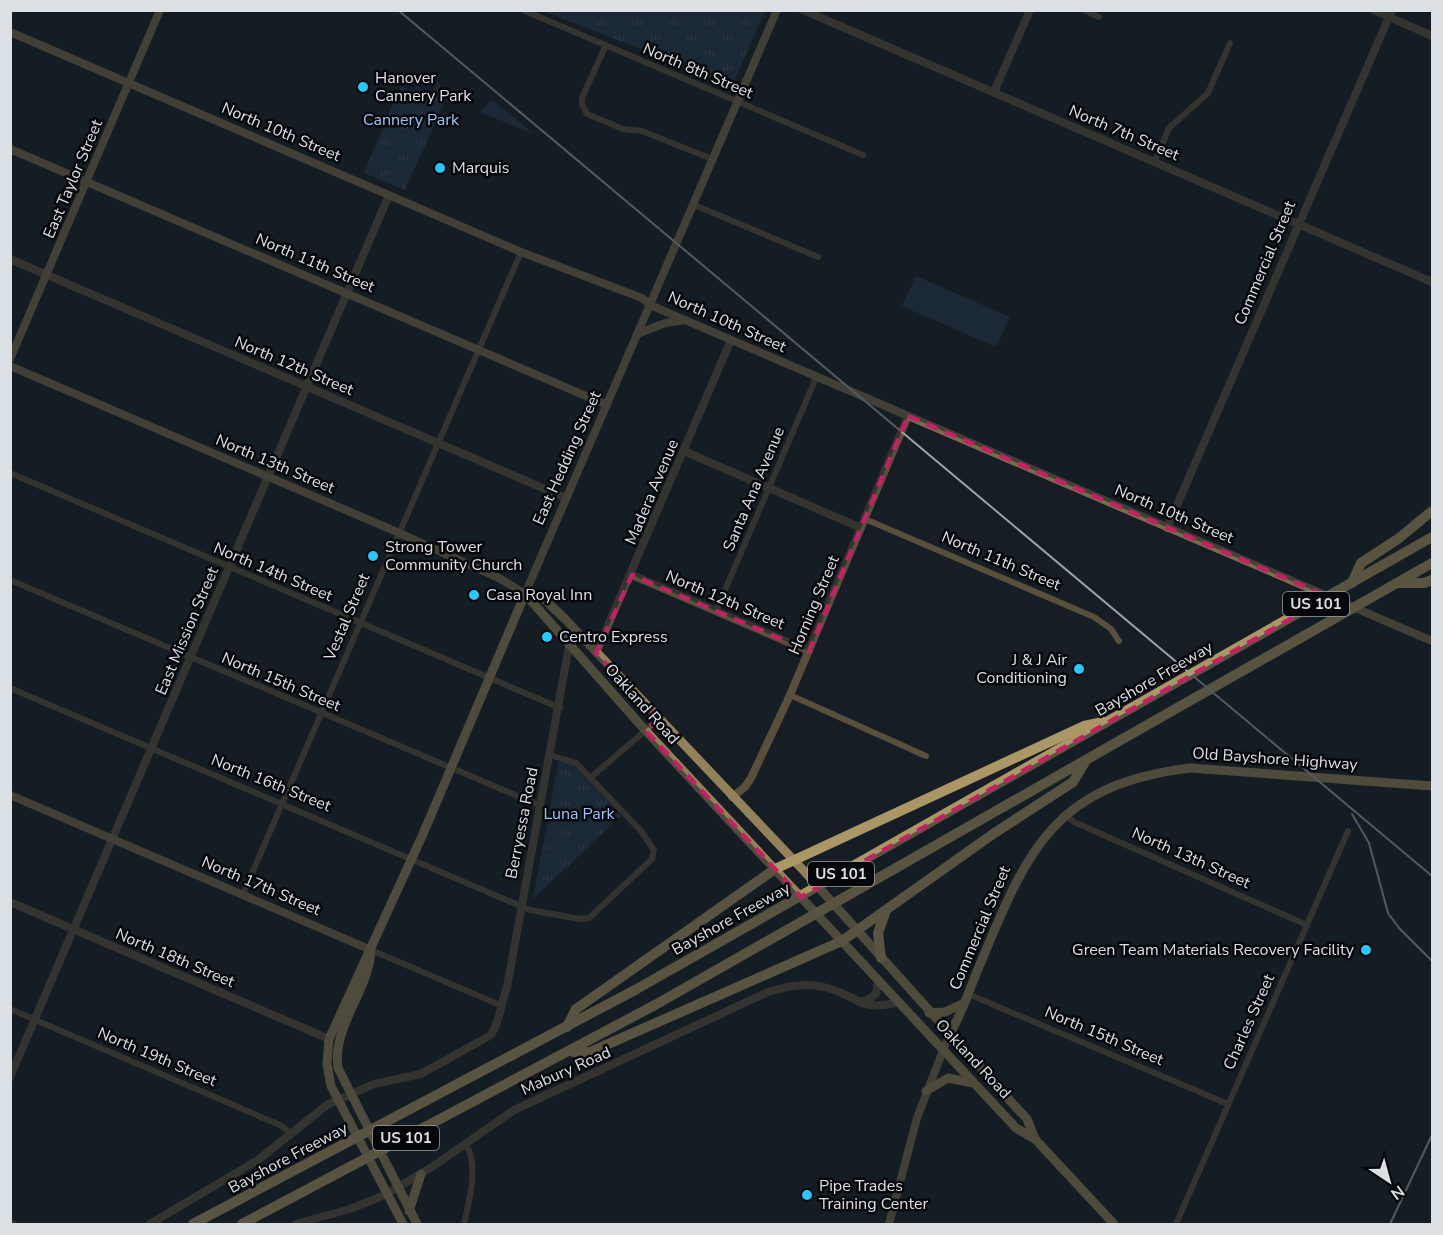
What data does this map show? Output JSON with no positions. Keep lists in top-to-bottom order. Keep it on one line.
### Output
{"streets":{"highway":["US 101","Bayshore Freeway"],"main road":["North 10th Street","East Taylor Street","North 11th Street","Commercial Street","East Hedding Street","North 13th Street","Oakland Road","Old Bayshore Highway","North 17th Street"],"street":["North 8th Street","North 7th Street","North 12th Street","Santa Ana Avenue","Madera Avenue","North 14th Street","Horning Street","Vestal Street","East Mission Street","North 15th Street","North 16th Street","Berryessa Road","North 18th Street","Charles Street","North 19th Street","Mabury Road"]},"crossings":[["North 8th Street","East Hedding Street"],["North 10th Street","East Taylor Street"],["North 10th Street","Commercial Street"],["North 10th Street","East Hedding Street"],["North 10th Street","Santa Ana Avenue"],["North 10th Street","Madera Avenue"],["North 10th Street","Horning Street"],["North 10th Street","Vestal Street"],["North 10th Street","East Mission Street"],["North 7th Street","Commercial Street"],["East Taylor Street","North 11th Street"],["East Taylor Street","North 12th Street"],["North 11th Street","East Hedding Street"],["North 11th Street","Horning Street"],["North 11th Street","Vestal Street"],["North 11th Street","East Mission Street"],["Commercial Street","North 15th Street"],["Commercial Street","Oakland Road"],["Commercial Street","Old Bayshore Highway"],["North 12th Street","East Hedding Street"],["North 12th Street","Santa Ana Avenue"],["North 12th Street","Madera Avenue"],["North 12th Street","Horning Street"],["North 12th Street","Vestal Street"],["North 12th Street","East Mission Street"],["East Hedding Street","North 13th Street"],["East Hedding Street","North 14th Street"],["East Hedding Street","North 15th Street"],["East Hedding Street","Oakland Road"],["East Hedding Street","North 16th Street"],["East Hedding Street","Berryessa Road"],["East Hedding Street","North 17th Street"],["East Hedding Street","North 18th Street"],["East Hedding Street","Mabury Road"],["North 13th Street","Vestal Street"],["North 13th Street","East Mission Street"],["North 13th Street","Oakland Road"],["North 13th Street","Old Bayshore Highway"],["North 13th Street","Charles Street"],["Madera Avenue","Oakland Road"],["North 14th Street","Vestal Street"],["North 14th Street","East Mission Street"],["North 14th Street","Berryessa Road"],["Horning Street","Oakland Road"],["Vestal Street","North 15th Street"],["Vestal Street","North 16th Street"],["Vestal Street","North 17th Street"],["East Mission Street","North 15th Street"],["East Mission Street","North 16th Street"],["East Mission Street","North 17th Street"],["East Mission Street","North 18th Street"],["East Mission Street","North 19th Street"],["North 15th Street","Berryessa Road"],["North 15th Street","Charles Street"],["Oakland Road","Berryessa Road"],["Oakland Road","Mabury Road"],["North 16th Street","Berryessa Road"],["Berryessa Road","North 17th Street"],["Berryessa Road","North 19th Street"]],"parks":["Cannery Park","Luna Park"],"places":["Hanover Cannery Park","Marquis","Strong Tower Community Church","Casa Royal Inn","Centro Express","J & J Air Conditioning","Green Team Materials Recovery Facility","Pipe Trades Training Center"],"north":"bottom right"}
